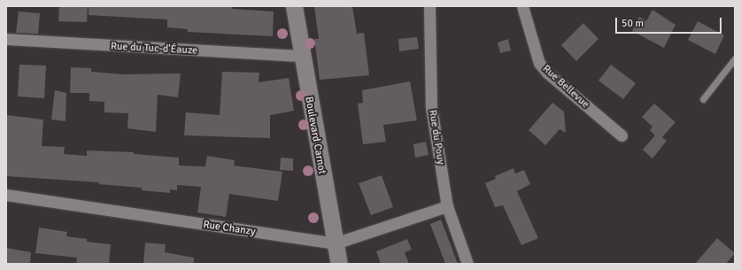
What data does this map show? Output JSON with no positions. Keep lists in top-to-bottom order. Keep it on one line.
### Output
{"streets":{"street":["Rue du Tuc-d'Éauze","Rue Bellevue","Boulevard Carnot","Rue du Pouy","Rue Chanzy"]},"crossings":[["Rue du Tuc-d'Éauze","Boulevard Carnot"],["Boulevard Carnot","Rue Chanzy"],["Rue du Pouy","Rue Chanzy"]],"scale_bar":"50 m"}
